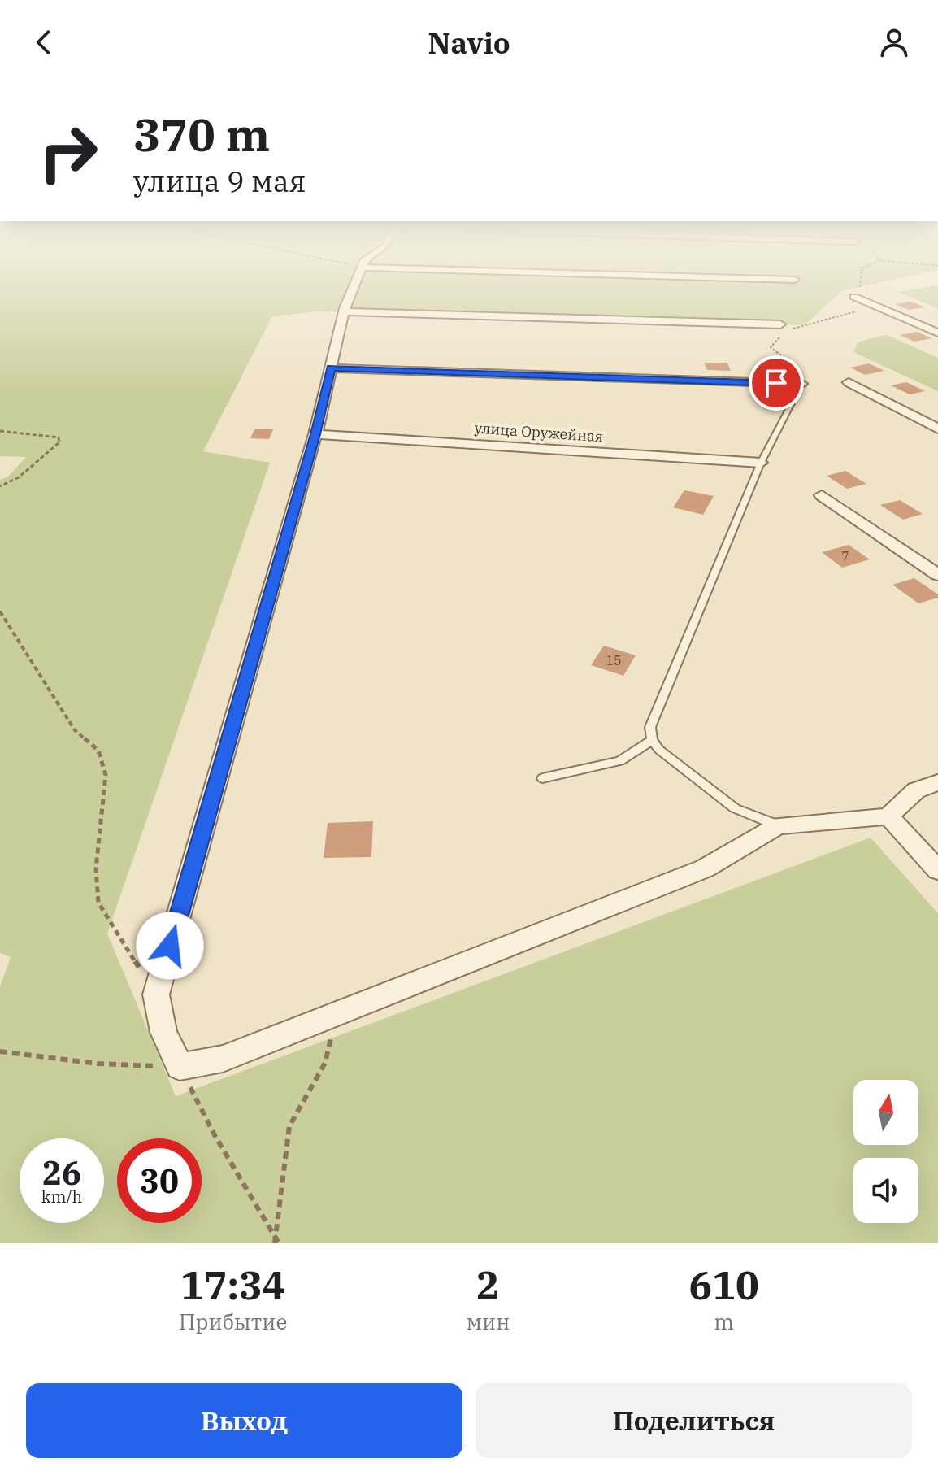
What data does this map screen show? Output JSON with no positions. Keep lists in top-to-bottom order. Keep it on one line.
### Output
{"streets":{"street":["улица Оружейная"]},"house_numbers":["7","15"],"north":"top","page":{"header":"Navio","turn":["370 m","улица 9 мая"],"speed":"26 km/h","limit":"30","eta":["17:34","Прибытие","2","мин","610","m"],"buttons":["Выход","Поделиться"]}}
